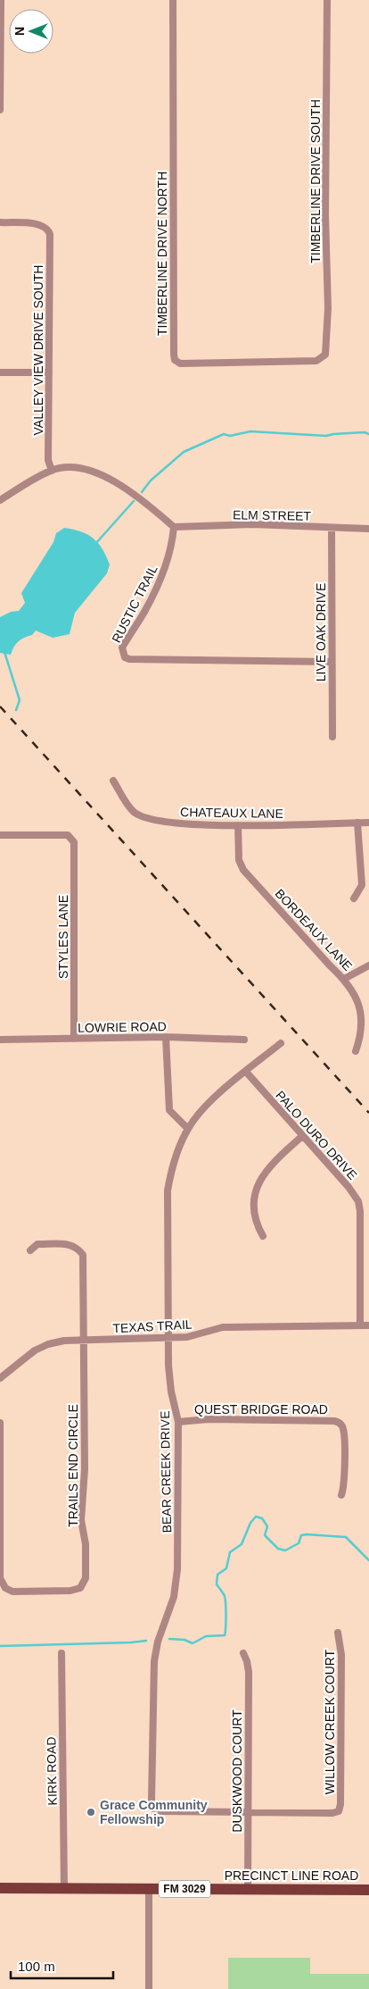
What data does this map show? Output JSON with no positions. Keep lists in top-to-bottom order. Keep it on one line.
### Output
{"streets":{"main road":["PRECINCT LINE ROAD","FM 3029"],"street":["TIMBERLINE DRIVE SOUTH","TIMBERLINE DRIVE NORTH","VALLEY VIEW DRIVE SOUTH","ELM STREET","RUSTIC TRAIL","LIVE OAK DRIVE","CHATEAUX LANE","BORDEAUX LANE","STYLES LANE","LOWRIE ROAD","PALO DURO DRIVE","TEXAS TRAIL","QUEST BRIDGE ROAD","TRAILS END CIRCLE","BEAR CREEK DRIVE","WILLOW CREEK COURT","KIRK ROAD","DUSKWOOD COURT"]},"crossings":[["TIMBERLINE DRIVE SOUTH","TIMBERLINE DRIVE NORTH"],["ELM STREET","RUSTIC TRAIL"],["ELM STREET","LIVE OAK DRIVE"],["RUSTIC TRAIL","LIVE OAK DRIVE"],["CHATEAUX LANE","BORDEAUX LANE"],["STYLES LANE","LOWRIE ROAD"],["PALO DURO DRIVE","TEXAS TRAIL"],["PALO DURO DRIVE","BEAR CREEK DRIVE"],["TEXAS TRAIL","TRAILS END CIRCLE"],["TEXAS TRAIL","BEAR CREEK DRIVE"],["QUEST BRIDGE ROAD","BEAR CREEK DRIVE"],["BEAR CREEK DRIVE","WILLOW CREEK COURT"],["BEAR CREEK DRIVE","DUSKWOOD COURT"],["WILLOW CREEK COURT","DUSKWOOD COURT"],["KIRK ROAD","PRECINCT LINE ROAD"],["DUSKWOOD COURT","PRECINCT LINE ROAD"]],"places":["Grace Community Fellowship"],"scale_bar":"100 m","north":"left"}
